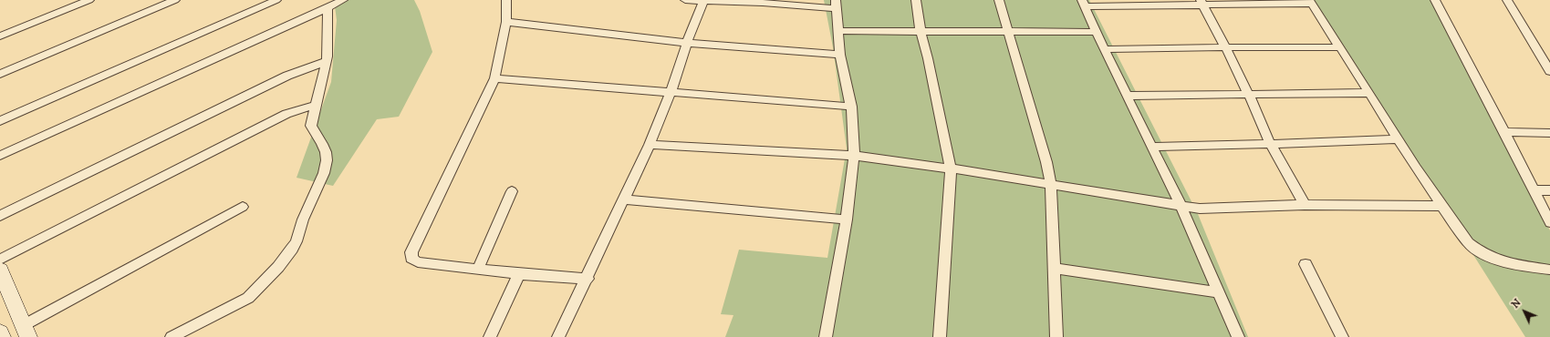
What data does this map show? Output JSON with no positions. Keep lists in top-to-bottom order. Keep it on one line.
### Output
{"north":"top left"}
